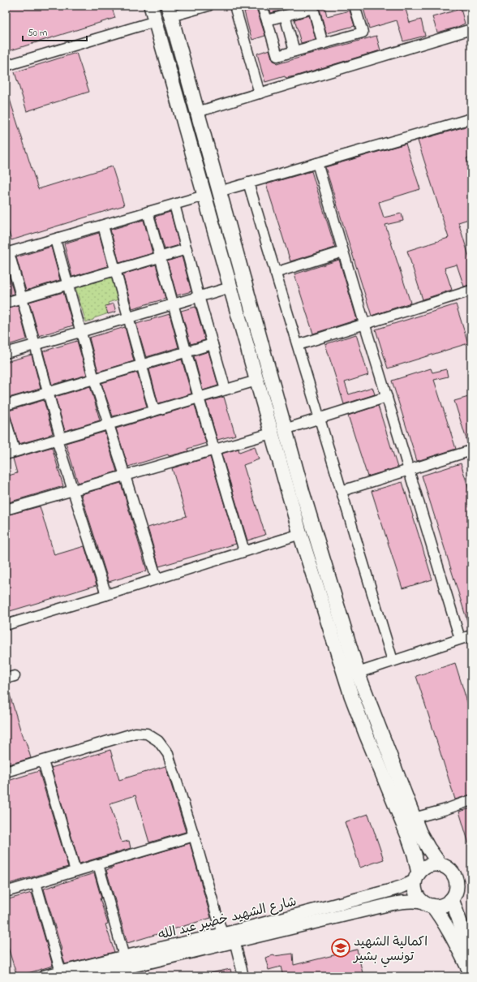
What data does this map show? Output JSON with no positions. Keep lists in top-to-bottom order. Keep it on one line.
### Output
{"streets":{"main road":["شارع الشهيد خضير عبد الله"]},"places":{"school or university":["اكمالية الشهيد تونسي بشير"]},"scale_bar":"50 m"}
